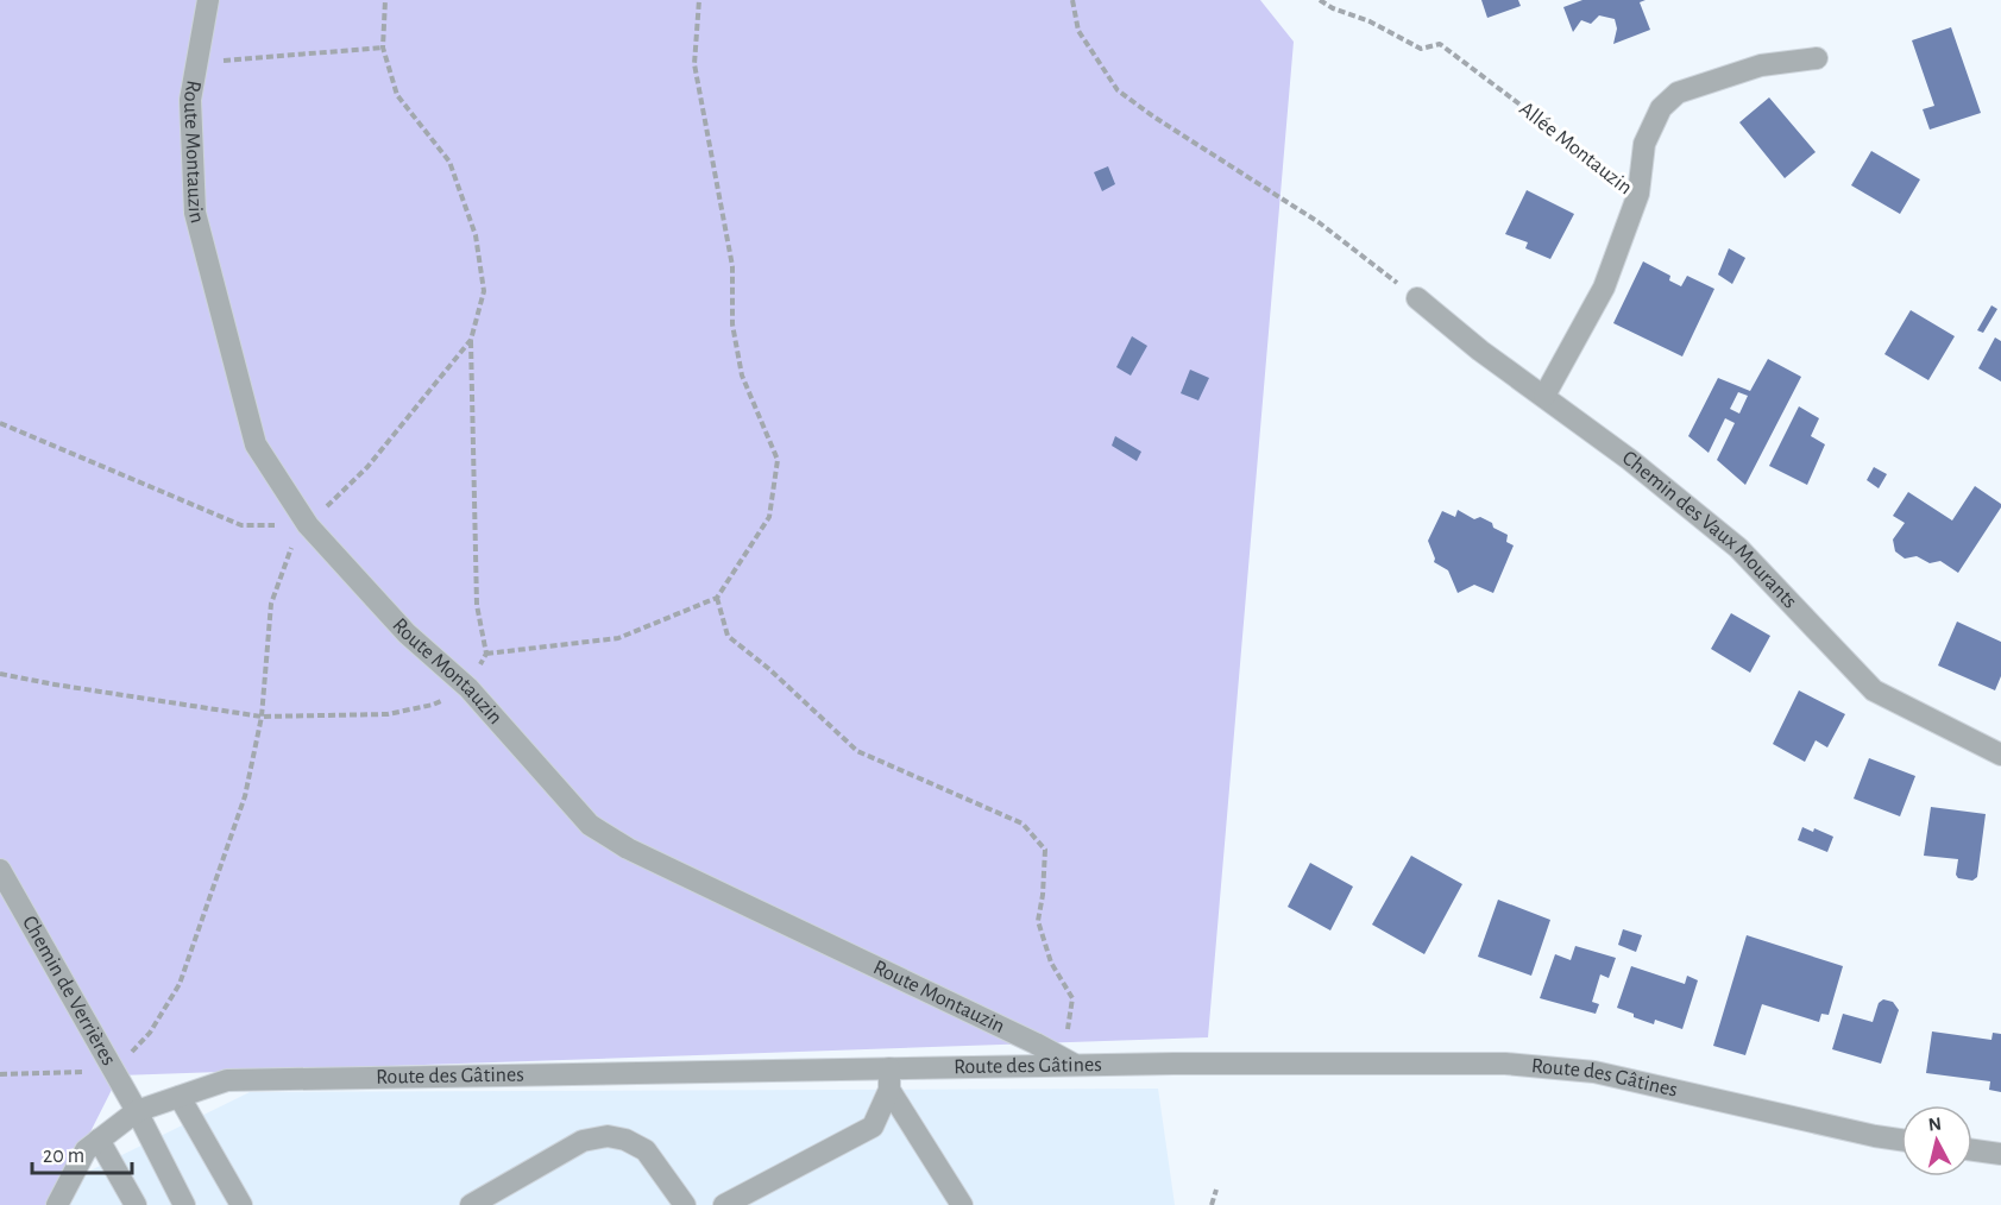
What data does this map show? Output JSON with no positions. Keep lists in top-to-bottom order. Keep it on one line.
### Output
{"streets":{"street":["Allée Montauzin","Route Montauzin","Chemin des Vaux Mourants","Chemin de Verrières","Route des Gâtines"]},"crossings":[["Allée Montauzin","Chemin des Vaux Mourants"],["Route Montauzin","Route des Gâtines"],["Chemin de Verrières","Route des Gâtines"]],"scale_bar":"20 m","north":"top"}
